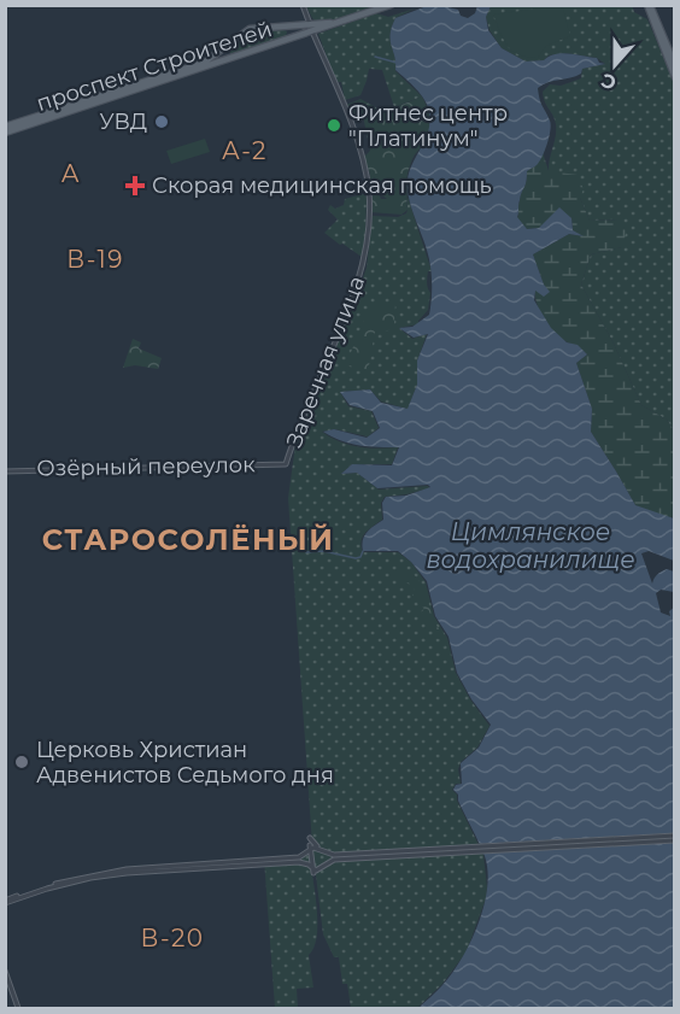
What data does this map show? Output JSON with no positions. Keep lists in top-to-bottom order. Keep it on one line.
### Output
{"streets":{"main road":["проспект Строителей"],"street":["Заречная улица","Озёрный переулок"]},"crossings":[["проспект Строителей","Заречная улица"],["Заречная улица","Озёрный переулок"]],"districts":["А-2","А","В-19","СТАРОCОЛЁНЫЙ","В-20"],"water":["Цимлянское водохранилище"],"places":{"other":["УВД","Фитнес центр \"Платинум\"","Церковь Христиан Адвенистов Седьмого дня"],"health":["Скорая медицинская помощь"]},"north":"bottom"}
